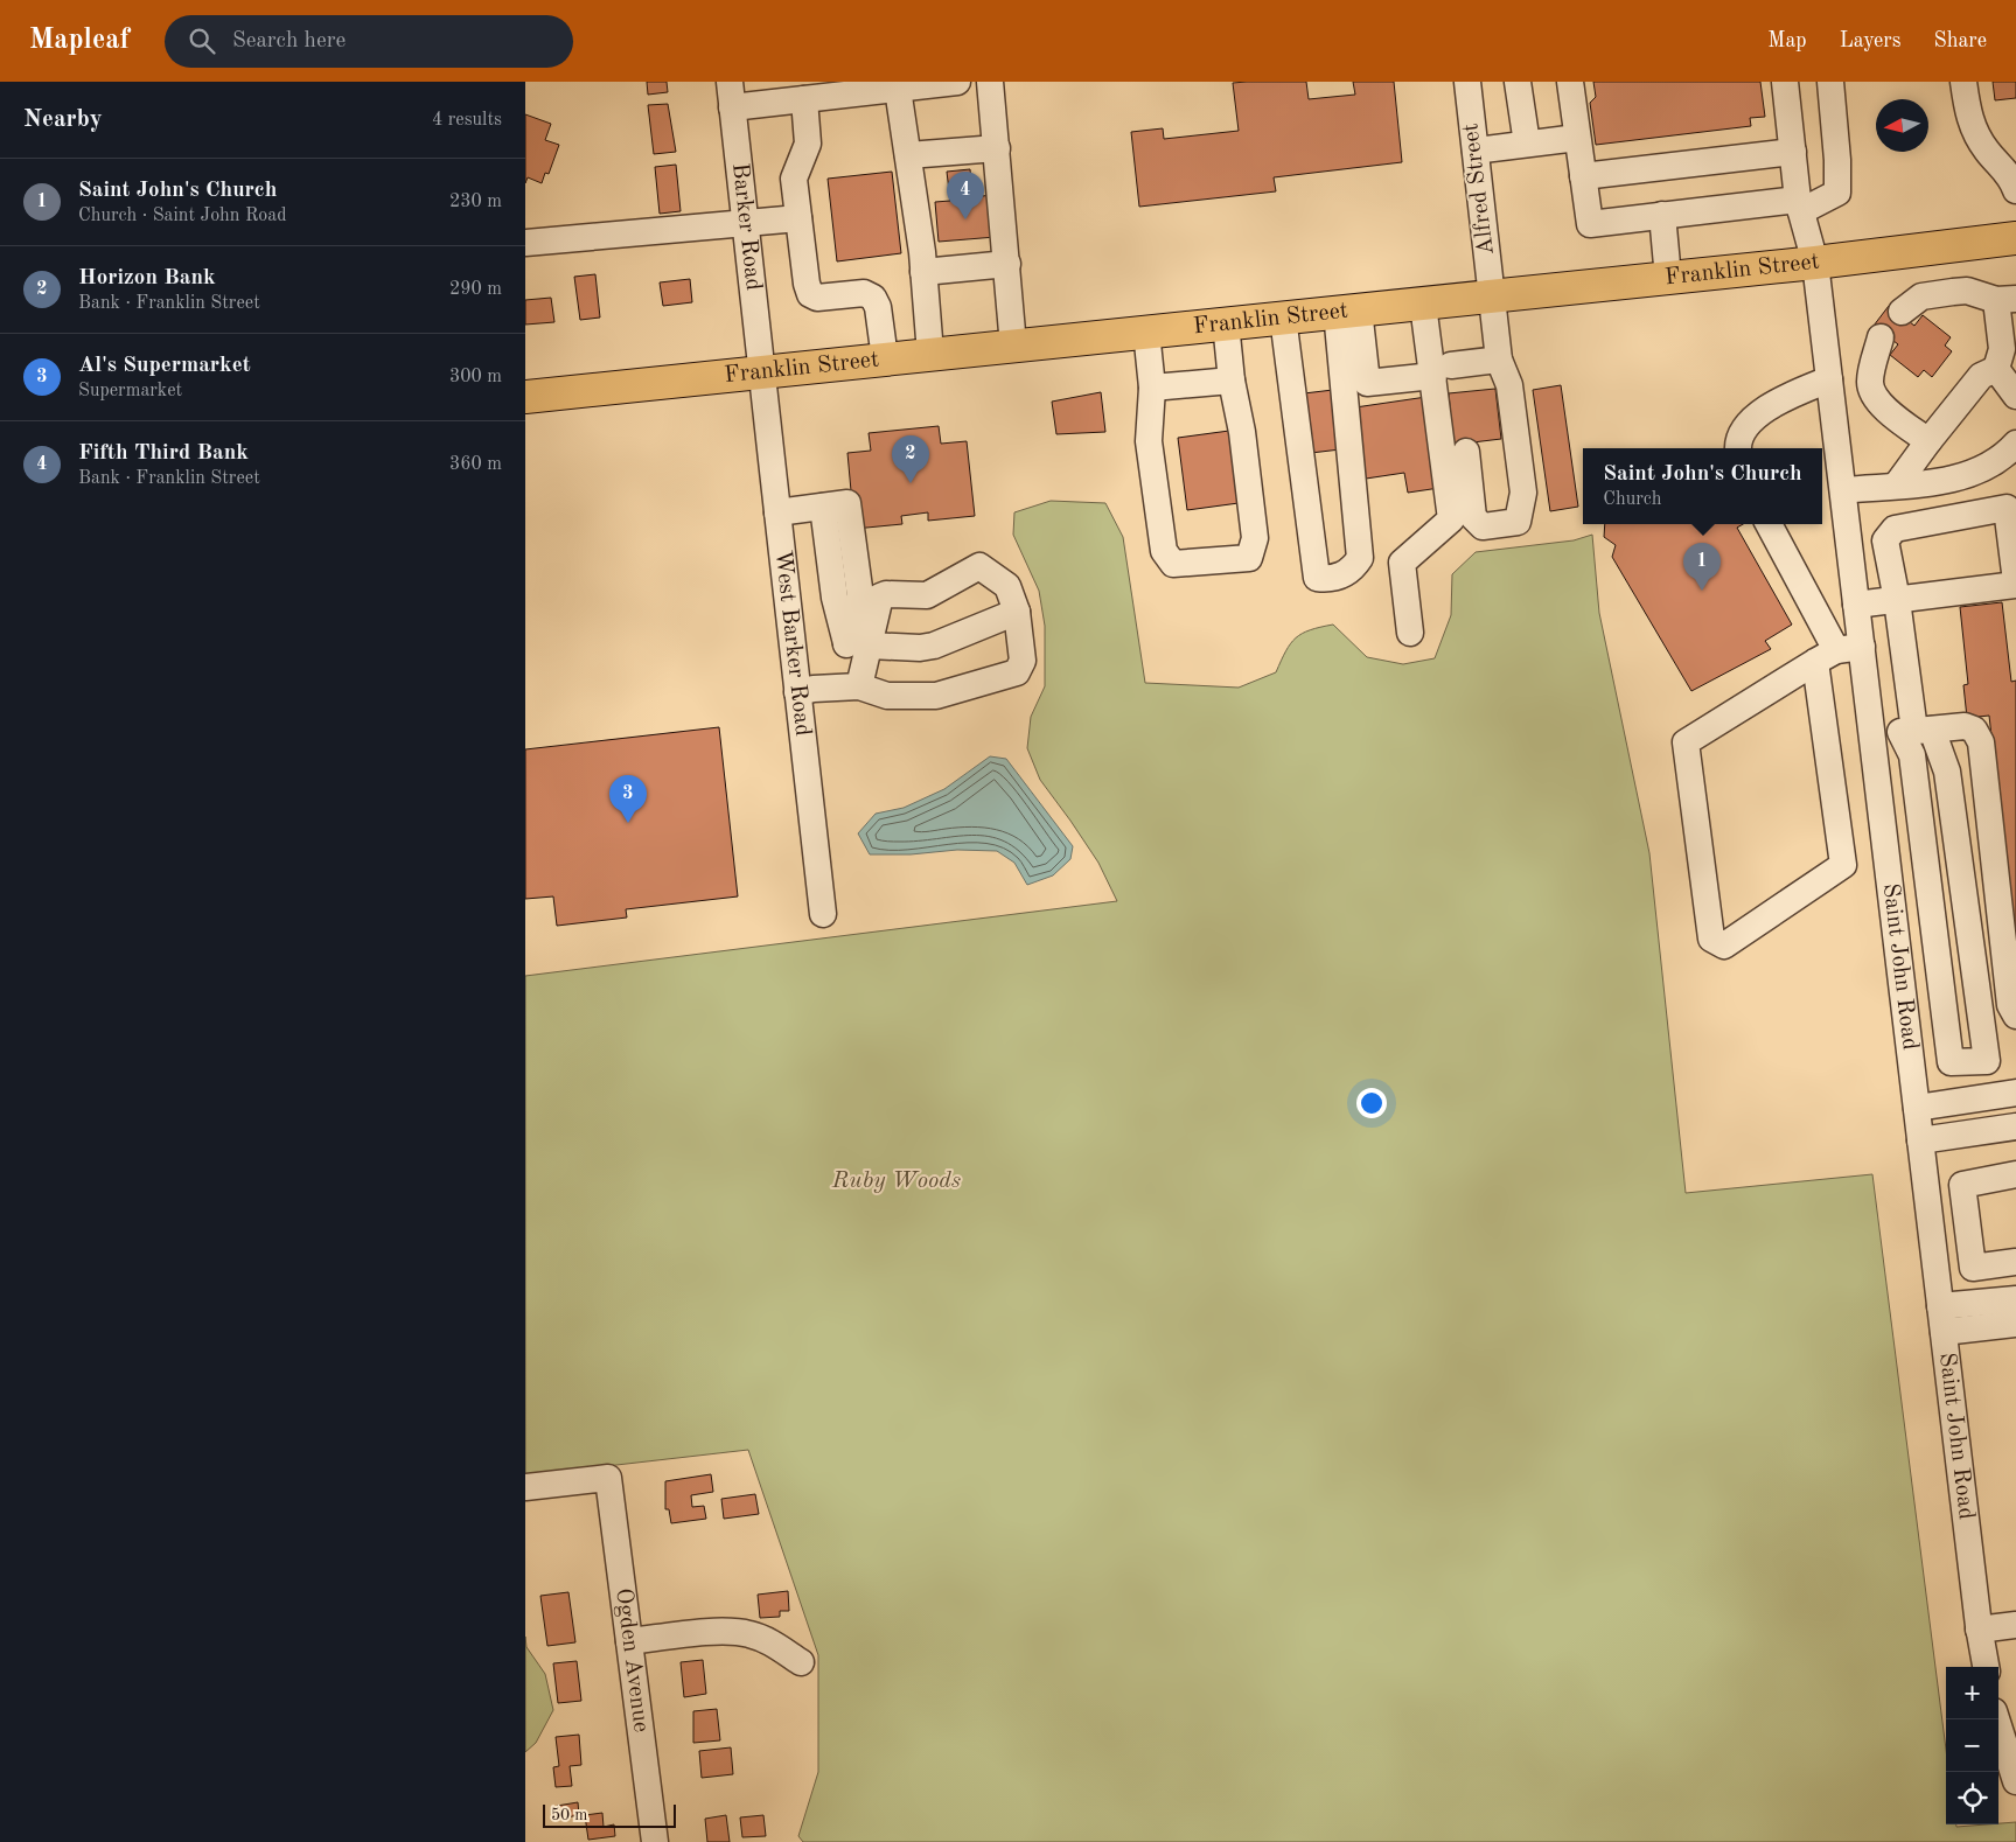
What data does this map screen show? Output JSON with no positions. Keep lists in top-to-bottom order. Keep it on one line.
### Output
{"streets":{"main road":["Franklin Street"],"street":["Alfred Street","Barker Road","West Barker Road","Saint John Road","Ogden Avenue"]},"crossings":[["Alfred Street","Franklin Street"],["Barker Road","Franklin Street"],["Barker Road","West Barker Road"],["Franklin Street","West Barker Road"],["Franklin Street","Saint John Road"]],"parks":["Ruby Woods"],"scale_bar":"50 m","north":"left","page":{"header":"Mapleaf","search":"Search here","nav":["Map","Layers","Share"],"heading":["Nearby","4 results"],"list":[{"mark":"1","name":"Saint John's Church","note":"Church · Saint John Road","value":"230 m"},{"mark":"2","name":"Horizon Bank","note":"Bank · Franklin Street","value":"290 m"},{"mark":"3","name":"Al's Supermarket","note":"Supermarket","value":"300 m"},{"mark":"4","name":"Fifth Third Bank","note":"Bank · Franklin Street","value":"360 m"}],"pins":["4","2","1","3"],"popup":["Saint John's Church","Church"],"map_buttons":["+","−"],"scale":"50 m"}}
